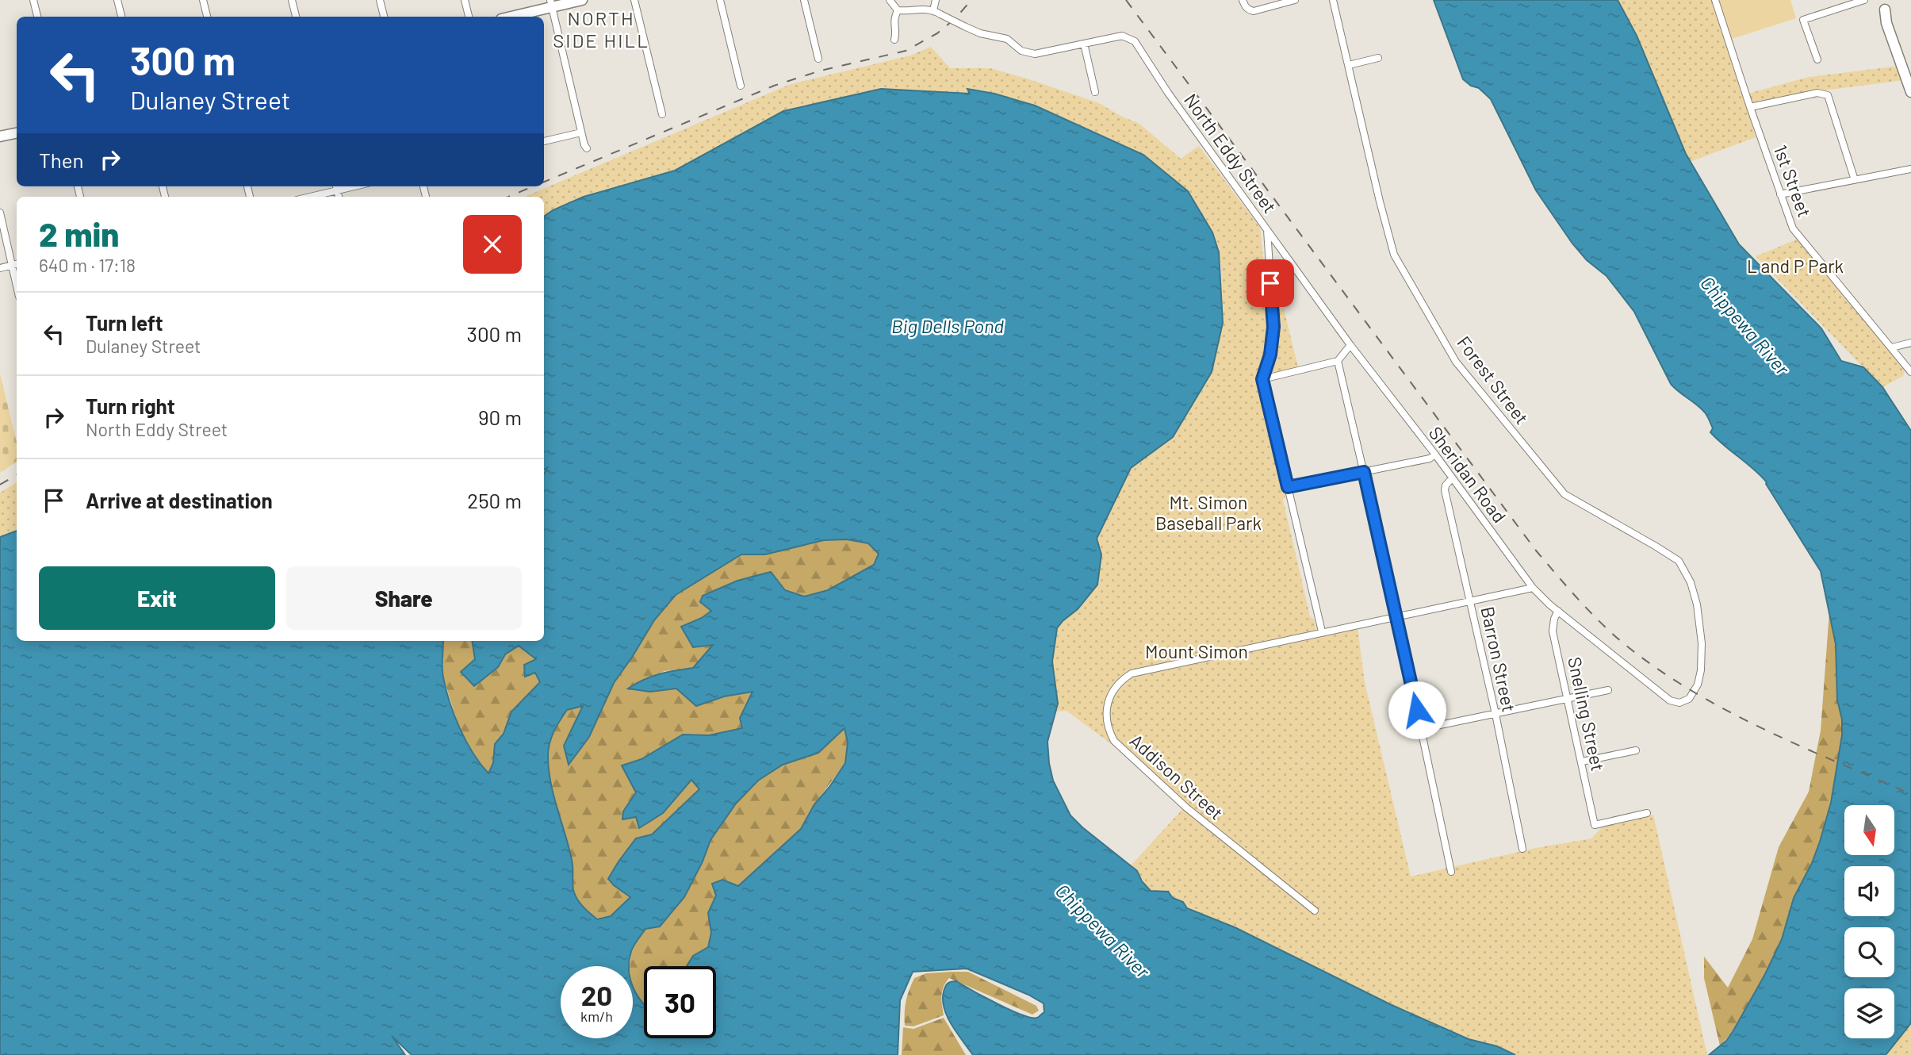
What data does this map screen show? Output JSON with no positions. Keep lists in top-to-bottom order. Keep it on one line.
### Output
{"streets":{"street":["North Eddy Street","1st Street","Forest Street","Sheridan Road","Barron Street","Snelling Street","Addison Street"]},"crossings":[["North Eddy Street","Sheridan Road"],["Forest Street","Sheridan Road"],["Sheridan Road","Barron Street"],["Sheridan Road","Snelling Street"],["Sheridan Road","Addison Street"],["Barron Street","Addison Street"]],"districts":["NORTH SIDE HILL"],"water":["Big Dells Pond","Chippewa River"],"parks":["L and P Park","Mt. Simon Baseball Park","Mount Simon"],"north":"bottom","page":{"turn":["300 m","Dulaney Street"],"then":"Then","heading":["2 min","640 m · 17:18"],"list":[{"name":"Turn left","note":"Dulaney Street","value":"300 m"},{"name":"Turn right","note":"North Eddy Street","value":"90 m"},{"name":"Arrive at destination","value":"250 m"}],"buttons":["Exit","Share"],"speed":"20 km/h","limit":"30"}}
